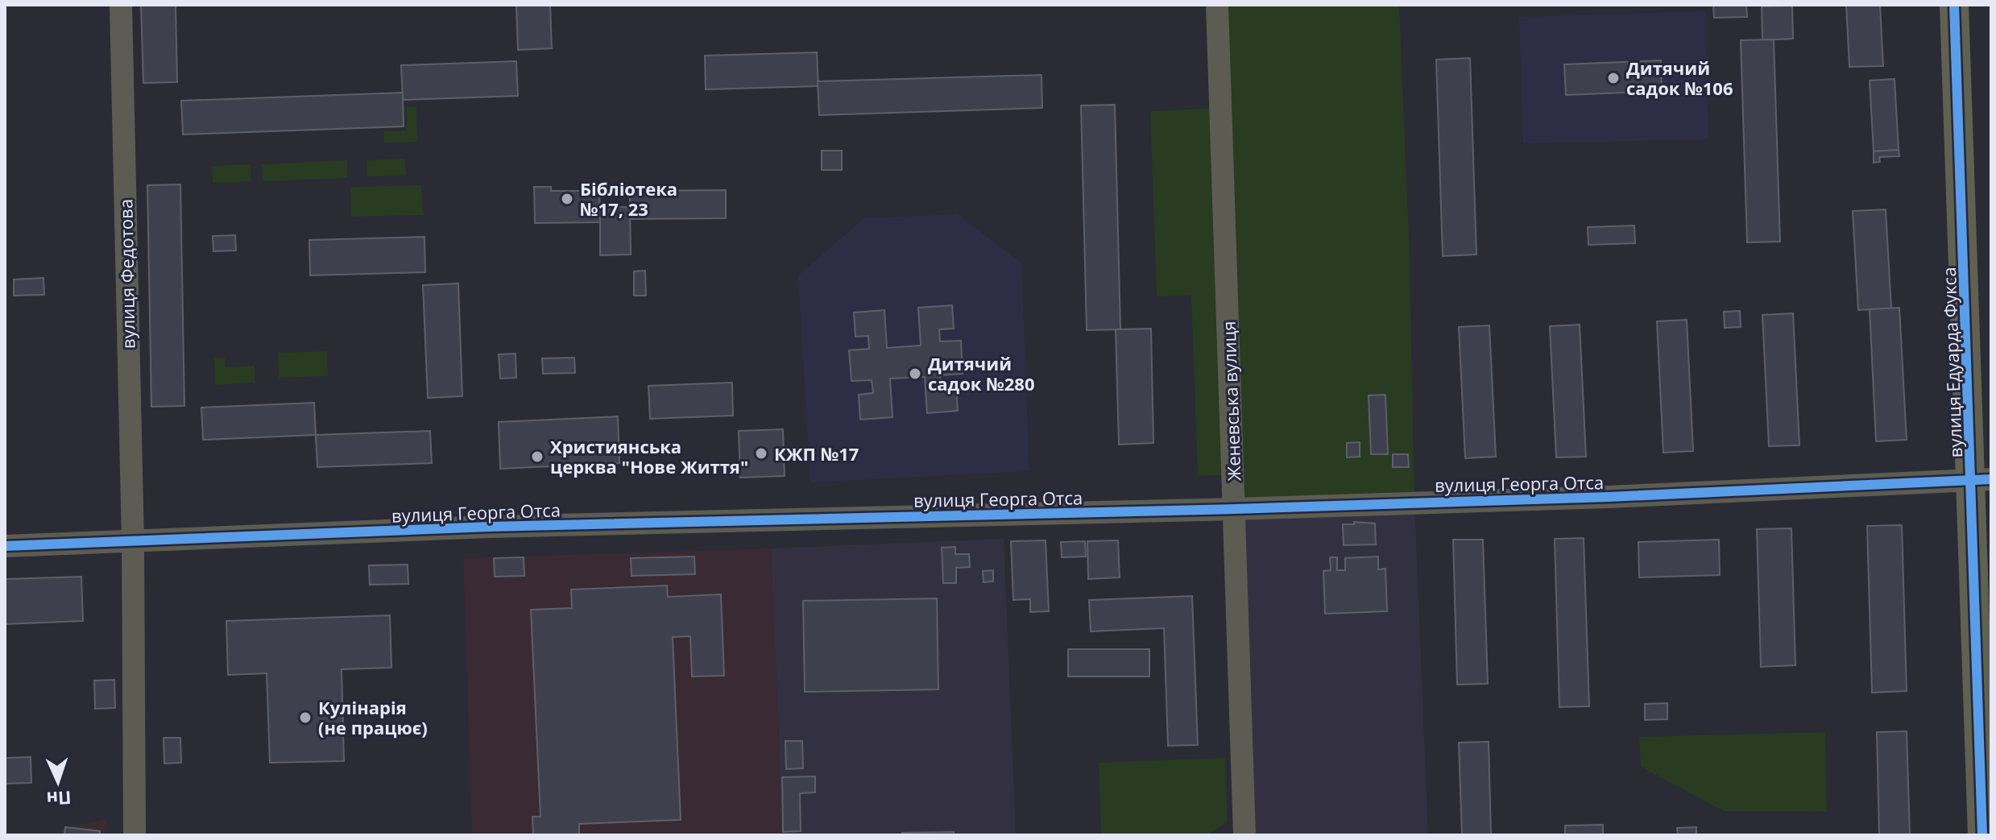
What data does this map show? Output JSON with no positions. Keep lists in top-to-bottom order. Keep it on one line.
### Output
{"streets":{"main road":["вулиця Едуарда Фукса"],"street":["вулиця Федотова","Женевська вулиця","вулиця Георга Отса"]},"crossings":[["вулиця Федотова","вулиця Георга Отса"],["вулиця Едуарда Фукса","вулиця Георга Отса"],["Женевська вулиця","вулиця Георга Отса"]],"places":["Дитячий садок №106","Бібліотека №17, 23","Дитячий садок №280","КЖП №17","Християнська церква \"Нове Життя\"","Кулінарія (не працює)"],"north":"bottom"}
